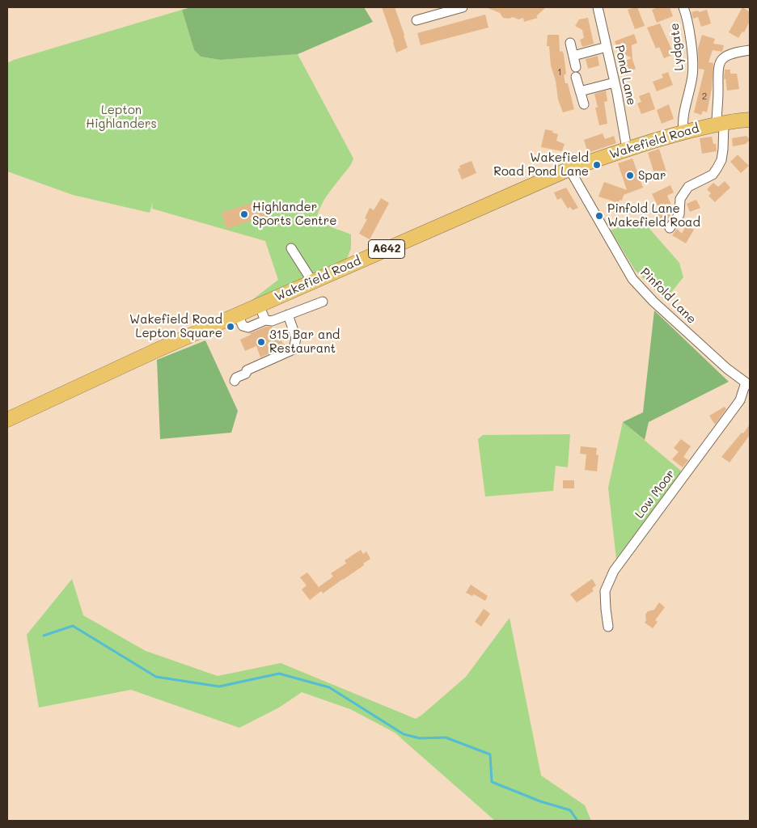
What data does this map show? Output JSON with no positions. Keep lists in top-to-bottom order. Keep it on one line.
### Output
{"streets":{"highway":["Wakefield Road","A642"],"street":["Lydgate","Pond Lane","Pinfold Lane","Low Moor"]},"crossings":[["Lydgate","Wakefield Road"],["Pond Lane","Wakefield Road"],["Wakefield Road","Pinfold Lane"],["Pinfold Lane","Low Moor"]],"parks":["Lepton Highlanders"],"places":["Wakefield Road Pond Lane","Spar","Highlander Sports Centre","Pinfold Lane Wakefield Road","Wakefield Road Lepton Square","315 Bar and Restaurant"],"house_numbers":["1","2"]}
